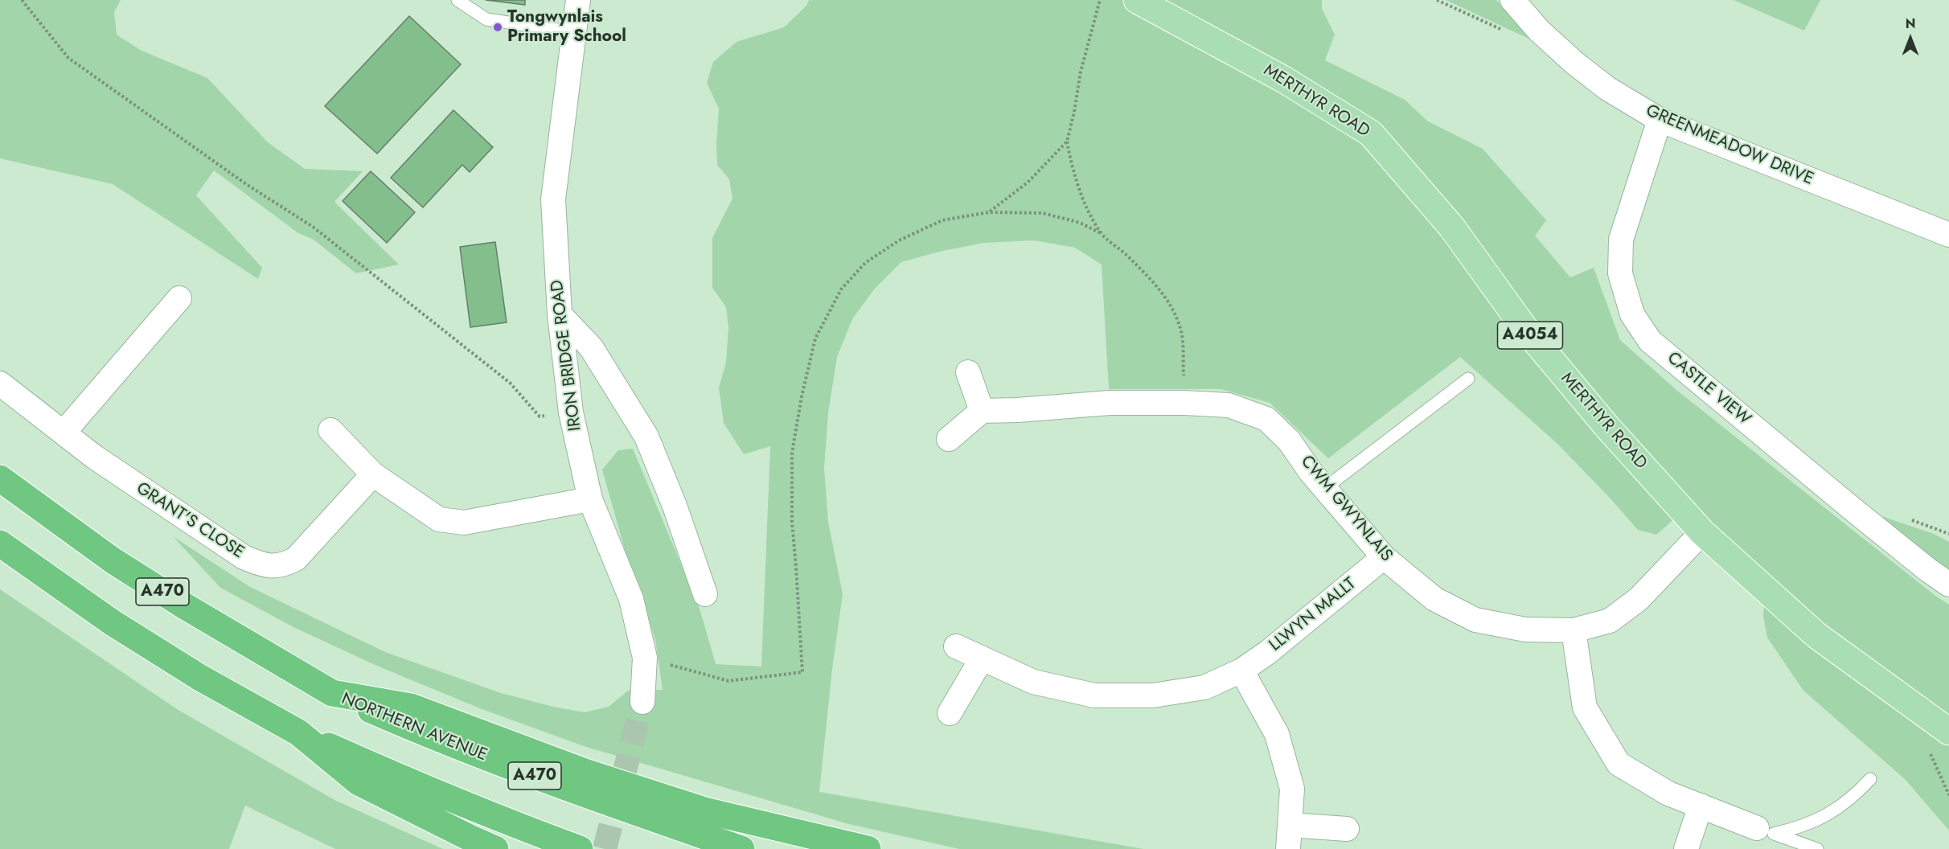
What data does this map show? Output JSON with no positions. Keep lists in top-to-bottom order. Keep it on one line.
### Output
{"streets":{"highway":["A470","NORTHERN AVENUE"],"main road":["MERTHYR ROAD","A4054"],"street":["GREENMEADOW DRIVE","IRON BRIDGE ROAD","CASTLE VIEW","CWM GWYNLAIS","GRANT'S CLOSE","LLWYN MALLT"]},"crossings":[["MERTHYR ROAD","CWM GWYNLAIS"],["GREENMEADOW DRIVE","CASTLE VIEW"],["CWM GWYNLAIS","LLWYN MALLT"],["A470","NORTHERN AVENUE"]],"places":["Tongwynlais Primary School"],"north":"top"}
